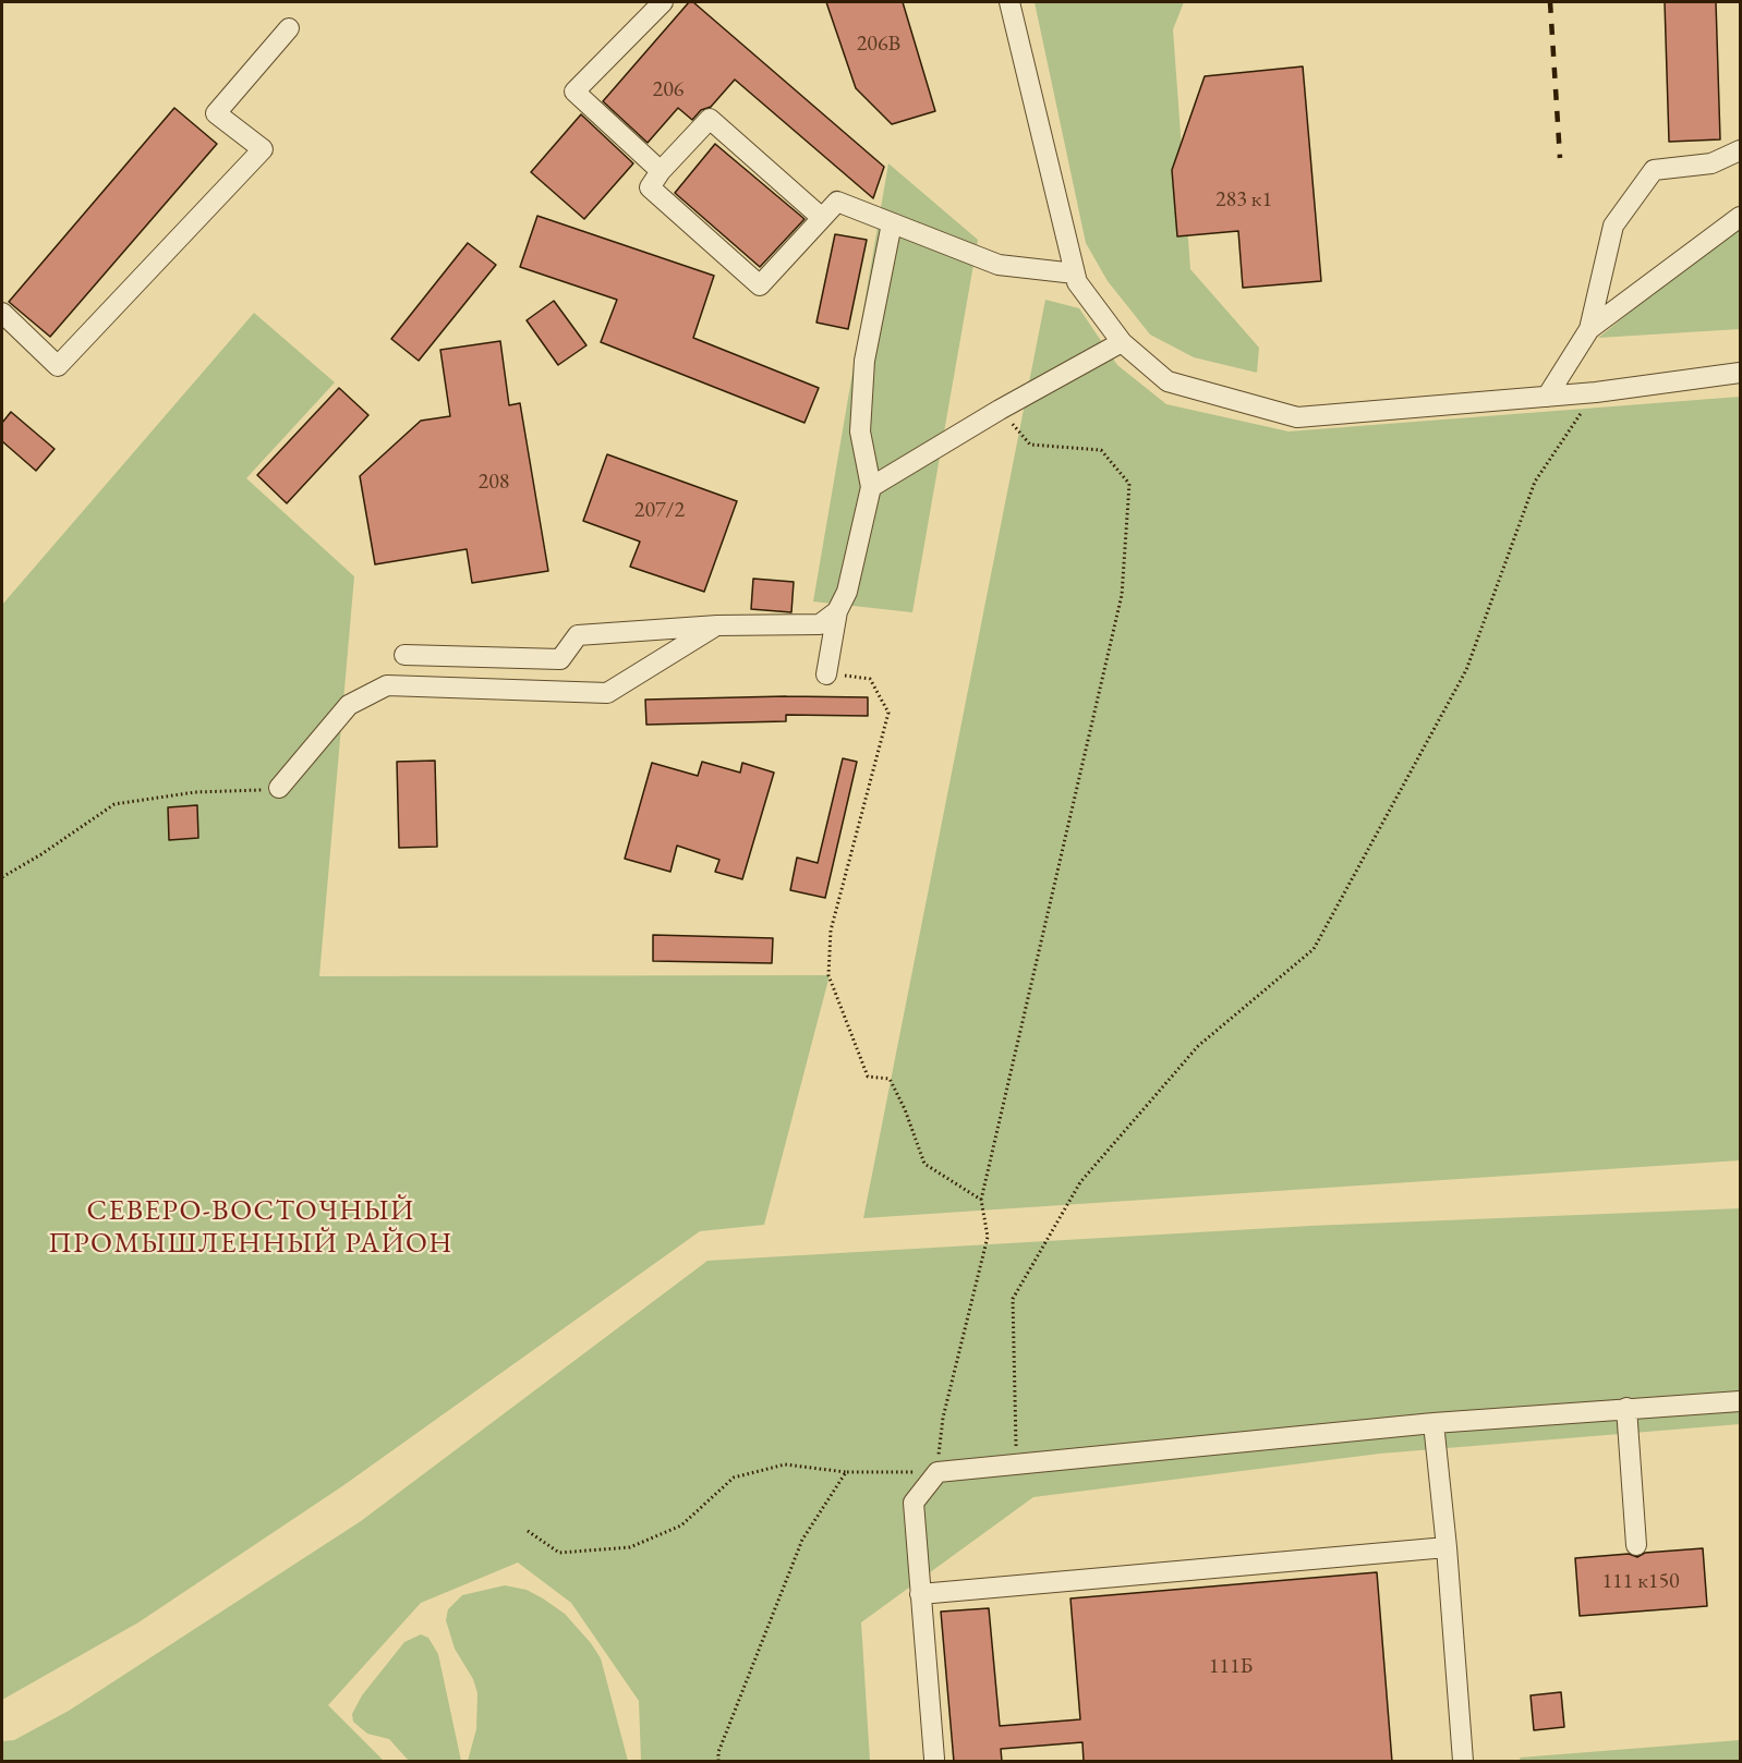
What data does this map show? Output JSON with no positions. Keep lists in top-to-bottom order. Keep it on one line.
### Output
{"districts":["СЕВЕРО-ВОСТОЧНЫЙ ПРОМЫШЛЕННЫЙ РАЙОН"],"house_numbers":["206В","206","283 к1","208","207/2","111 к150","111Б"]}
